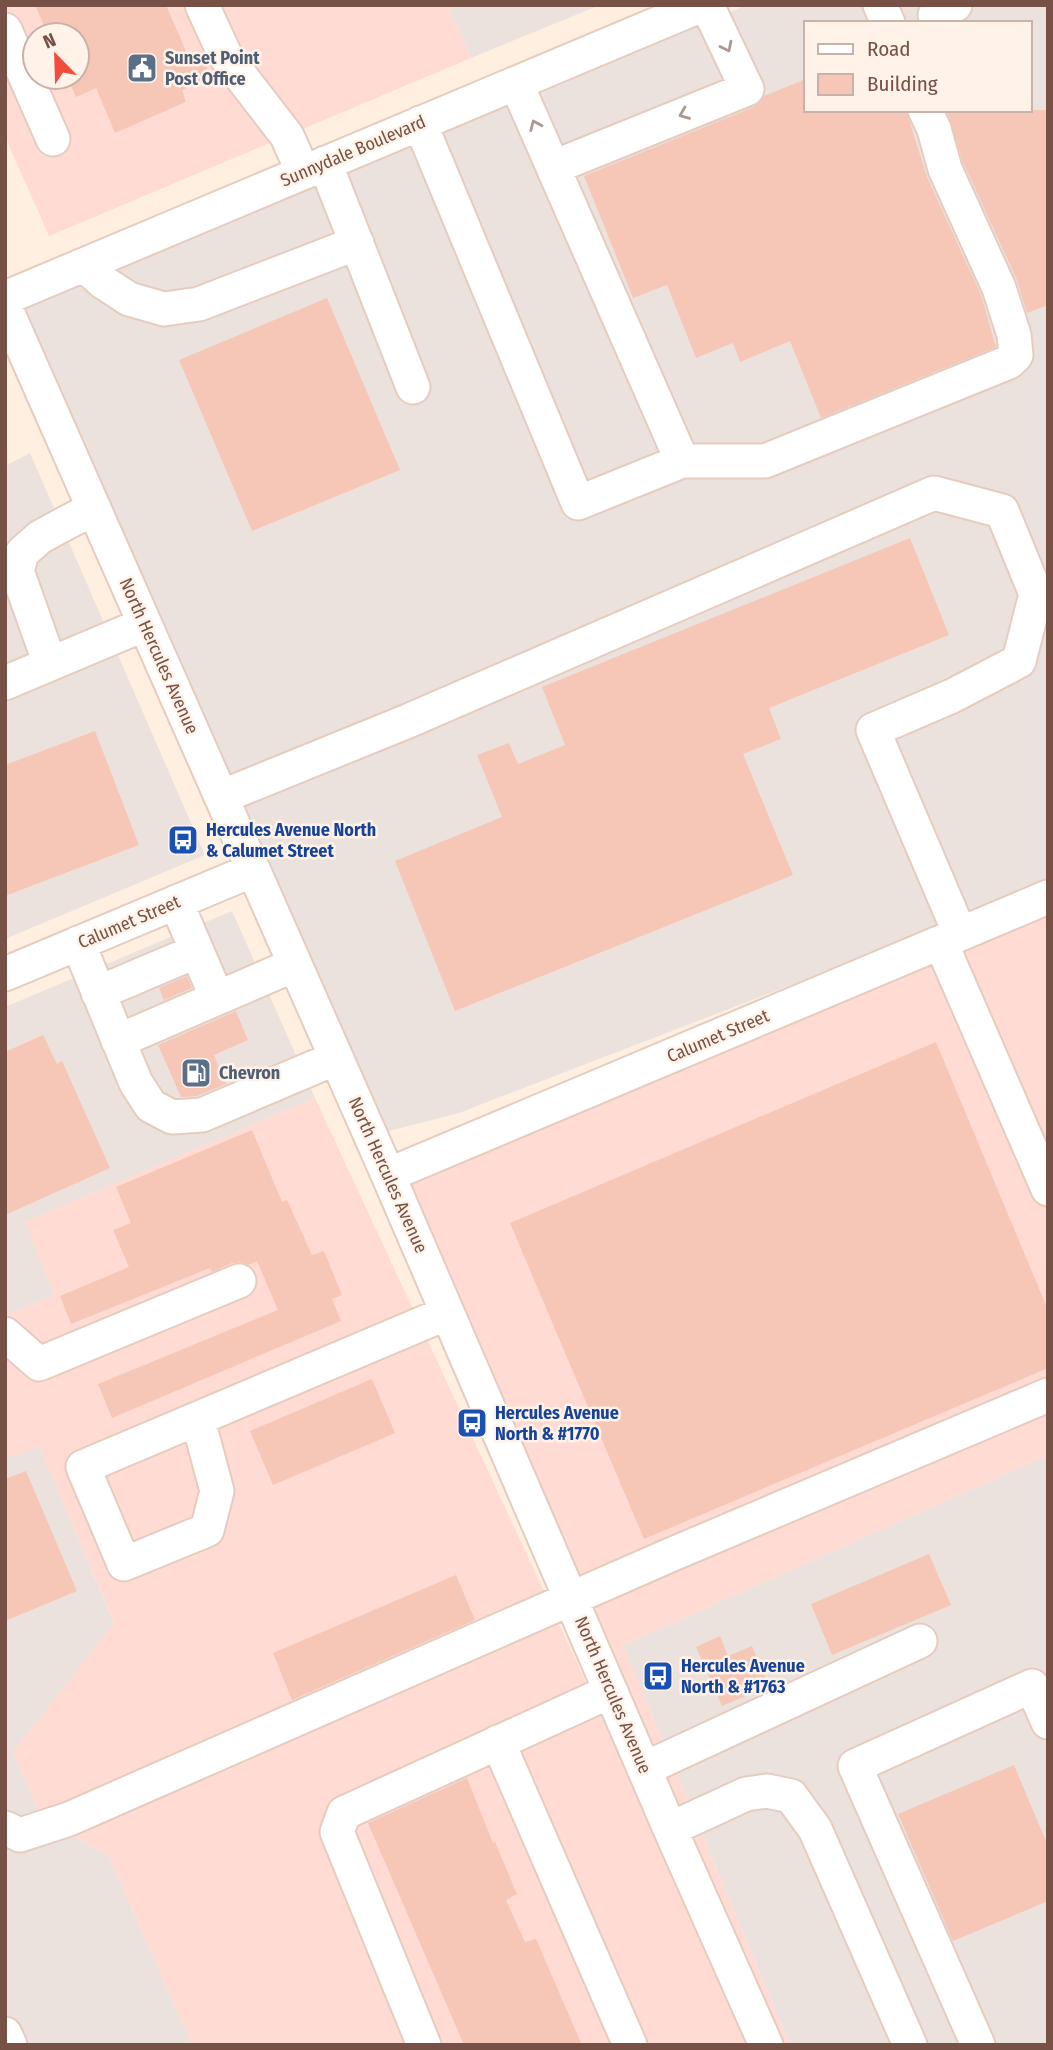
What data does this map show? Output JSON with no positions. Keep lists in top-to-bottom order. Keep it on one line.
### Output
{"streets":{"street":["Sunnydale Boulevard","North Hercules Avenue","Calumet Street"]},"crossings":[["North Hercules Avenue","Calumet Street"]],"places":{"public building":["Sunset Point Post Office"],"bus stop":["Hercules Avenue North & Calumet Street","Hercules Avenue North & #1770","Hercules Avenue North & #1763"],"fuel station":["Chevron"]},"legend":["Road","Building"],"north":"top left"}
